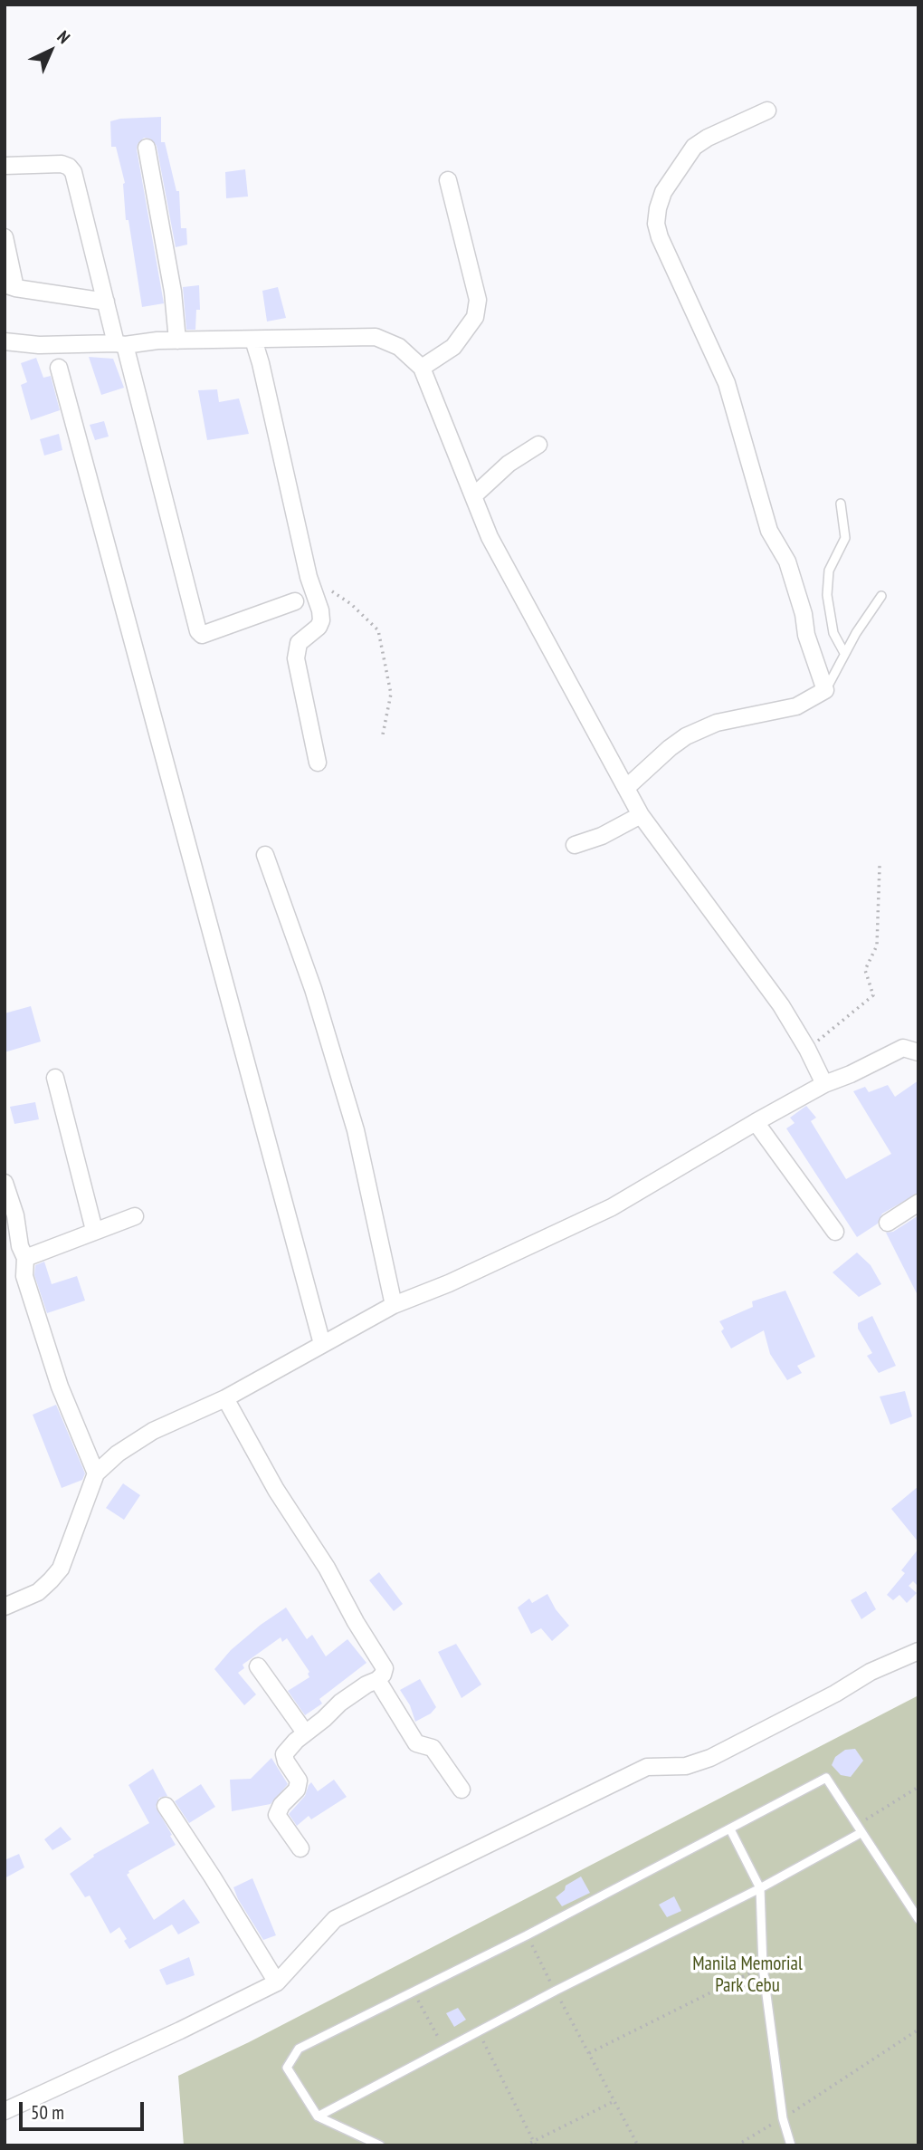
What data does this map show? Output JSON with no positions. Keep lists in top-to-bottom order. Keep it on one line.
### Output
{"parks":["Manila Memorial Park Cebu"],"scale_bar":"50 m","north":"top right"}
